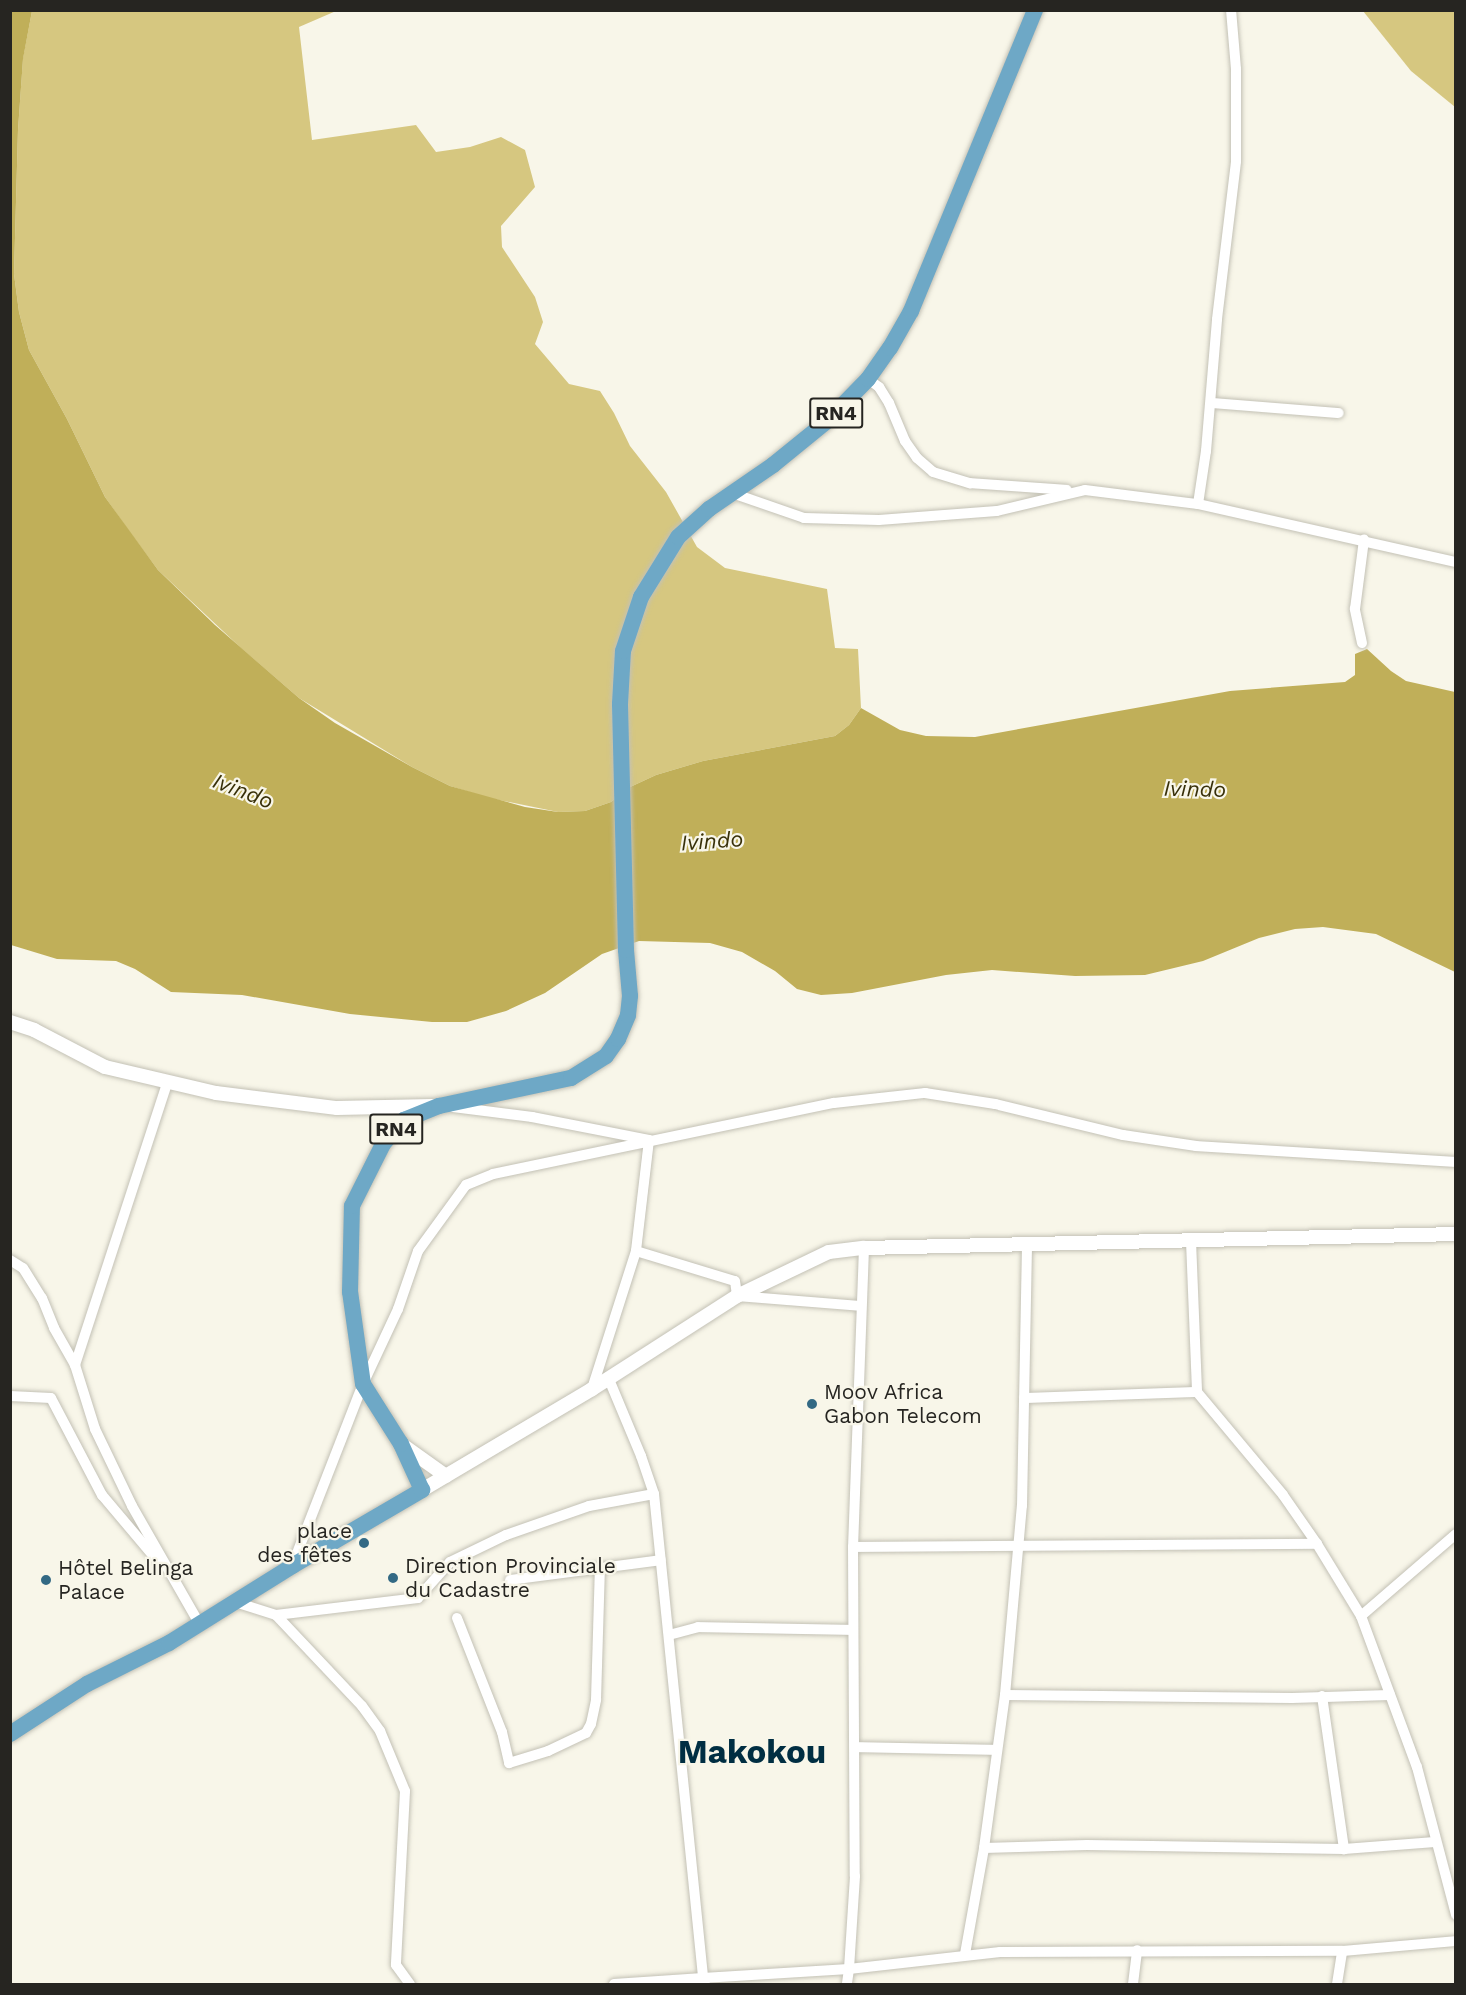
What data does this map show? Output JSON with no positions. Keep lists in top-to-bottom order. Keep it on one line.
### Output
{"streets":{"highway":["RN4"]},"districts":["Makokou"],"water":["Ivindo"],"places":["Moov Africa Gabon Telecom","place des fêtes","Direction Provinciale du Cadastre","Hôtel Belinga Palace"]}
